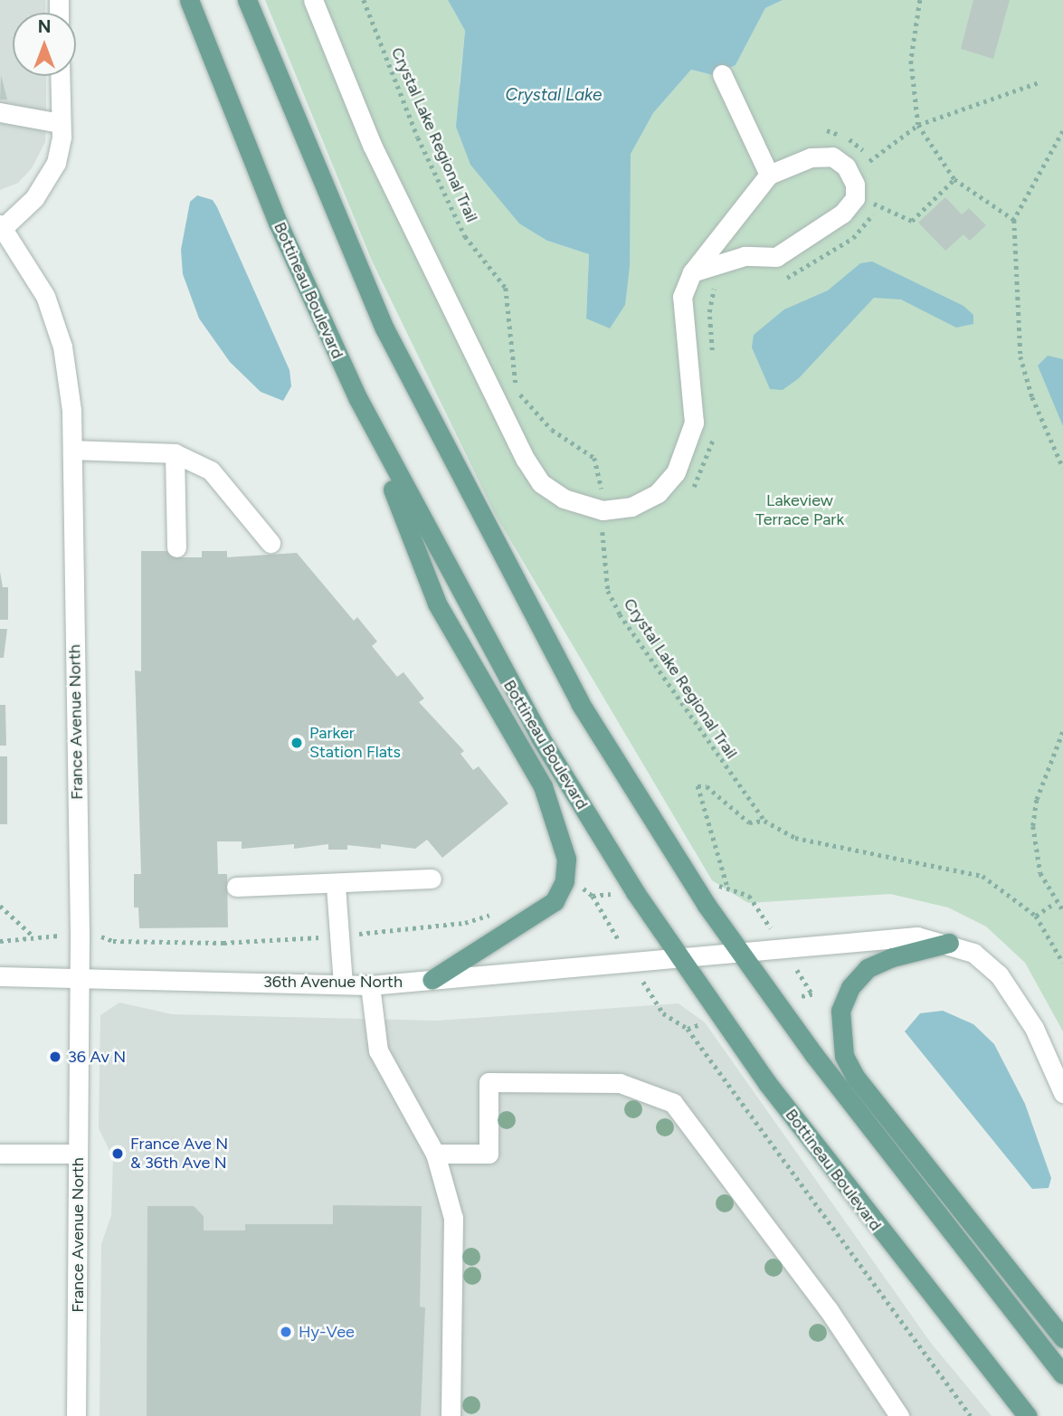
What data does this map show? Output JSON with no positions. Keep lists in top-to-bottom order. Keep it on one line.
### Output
{"streets":{"main road":["Bottineau Boulevard"],"street":["France Avenue North","36th Avenue North"],"path":["Crystal Lake Regional Trail"]},"crossings":[["Bottineau Boulevard","36th Avenue North"],["France Avenue North","36th Avenue North"]],"water":["Crystal Lake"],"parks":["Lakeview Terrace Park"],"places":["Parker Station Flats","36 Av N","France Ave N & 36th Ave N","Hy-Vee"],"north":"top"}
